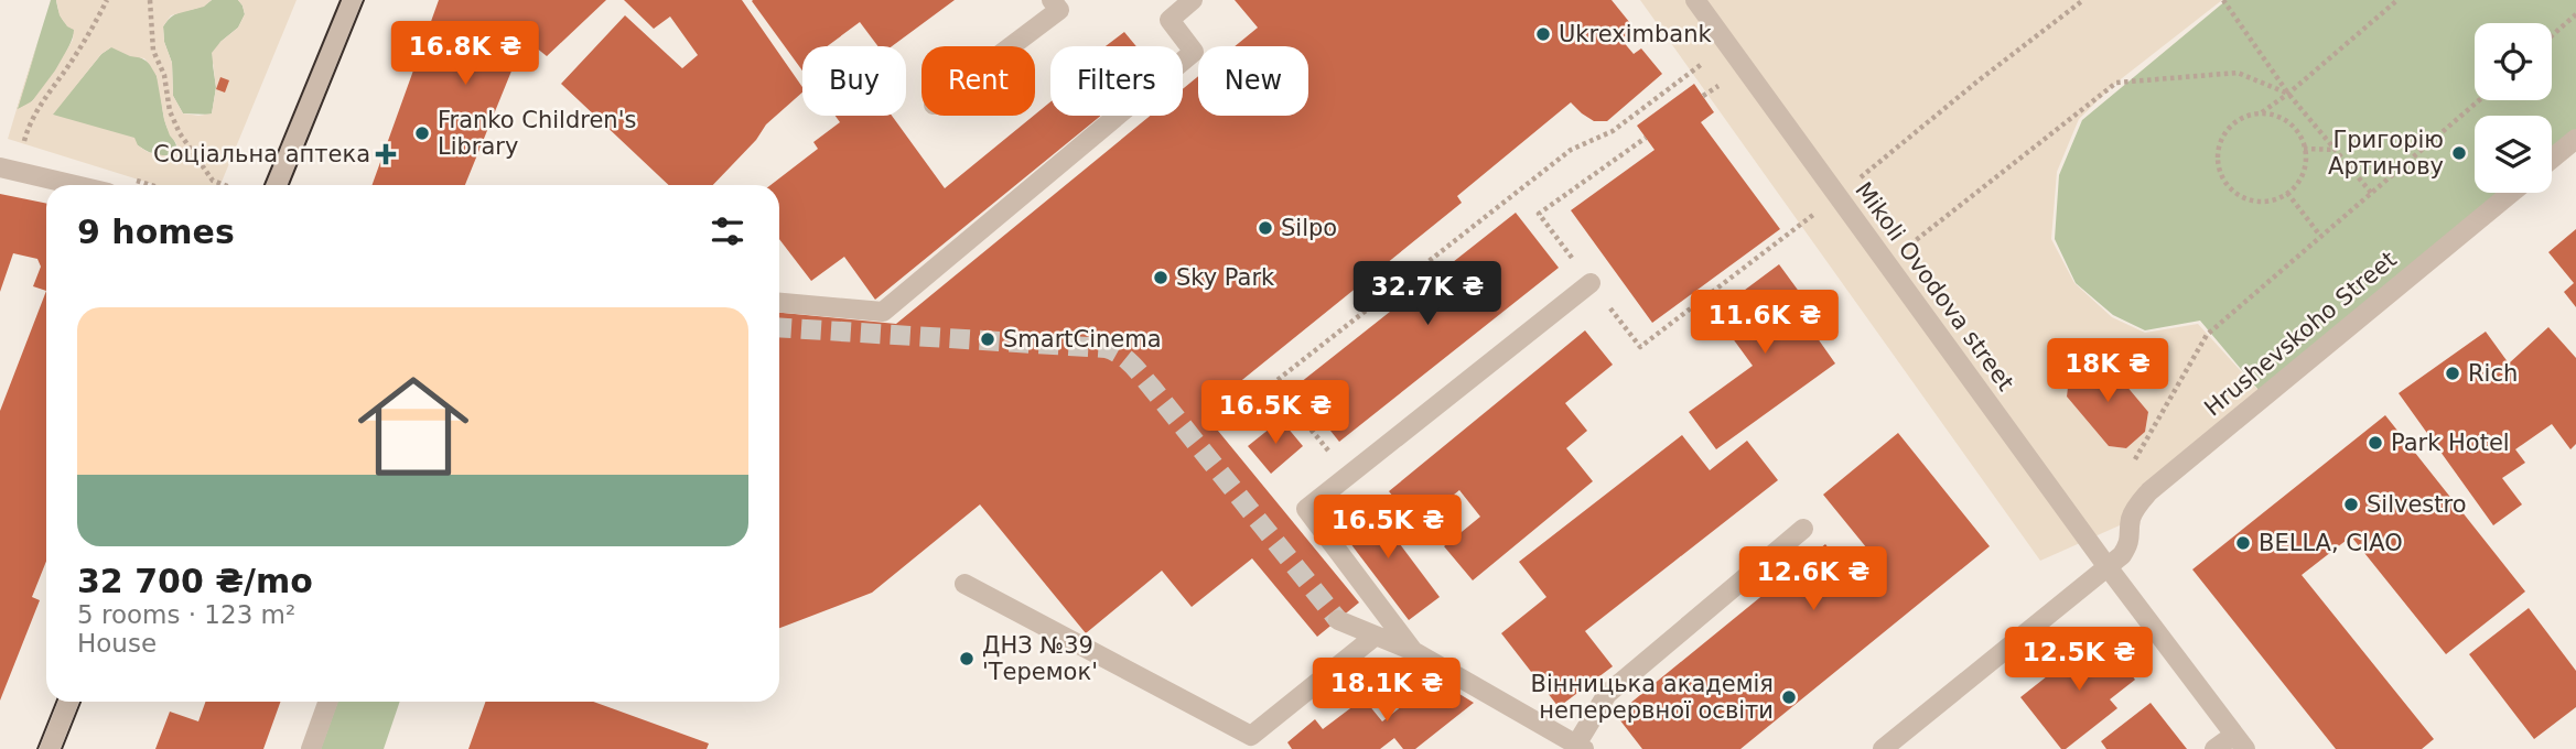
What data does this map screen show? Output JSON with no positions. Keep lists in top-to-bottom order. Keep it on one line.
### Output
{"streets":{"street":["Mikoli Ovodova street","Hrushevskoho Street"]},"crossings":[["Mikoli Ovodova street","Hrushevskoho Street"]],"places":{"other":["Ukreximbank","Franko Children's Library","Григорію Артинову","Silpo","Sky Park","SmartCinema","Rich","Park Hotel","Silvestro","BELLA, CIAO","ДНЗ №39 'Теремок'","Вінницька академія неперервної освіти"],"health":["Соціальна аптека"]},"page":{"price":["16.8K ₴","32.7K ₴","11.6K ₴","18K ₴","16.5K ₴","16.5K ₴","12.6K ₴","12.5K ₴","18.1K ₴"],"chip":["Buy","Rent","Filters","New"],"heading":"9 homes","list":[{"name":"32 700 ₴/mo","note":"5 rooms · 123 m² · House"}]}}
